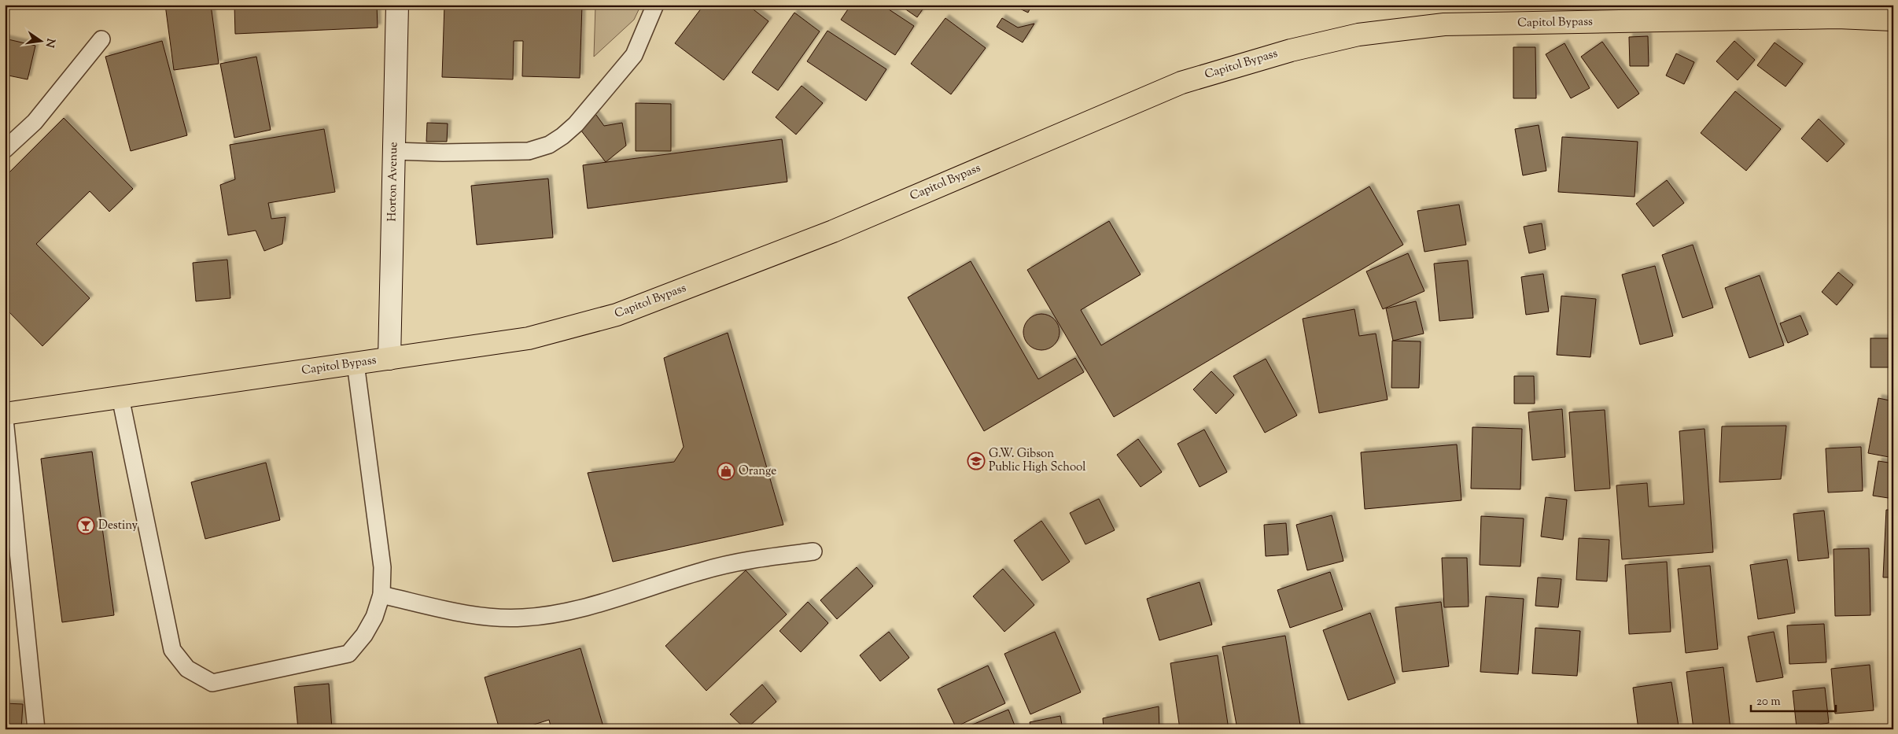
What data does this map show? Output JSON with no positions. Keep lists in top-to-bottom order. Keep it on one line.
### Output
{"streets":{"highway":["Capitol Bypass"],"street":["Horton Avenue"]},"crossings":[["Capitol Bypass","Horton Avenue"]],"places":{"school or university":["G.W. Gibson Public High School"],"shop":["Orange"],"bar":["Destiny"]},"scale_bar":"20 m","north":"right"}
